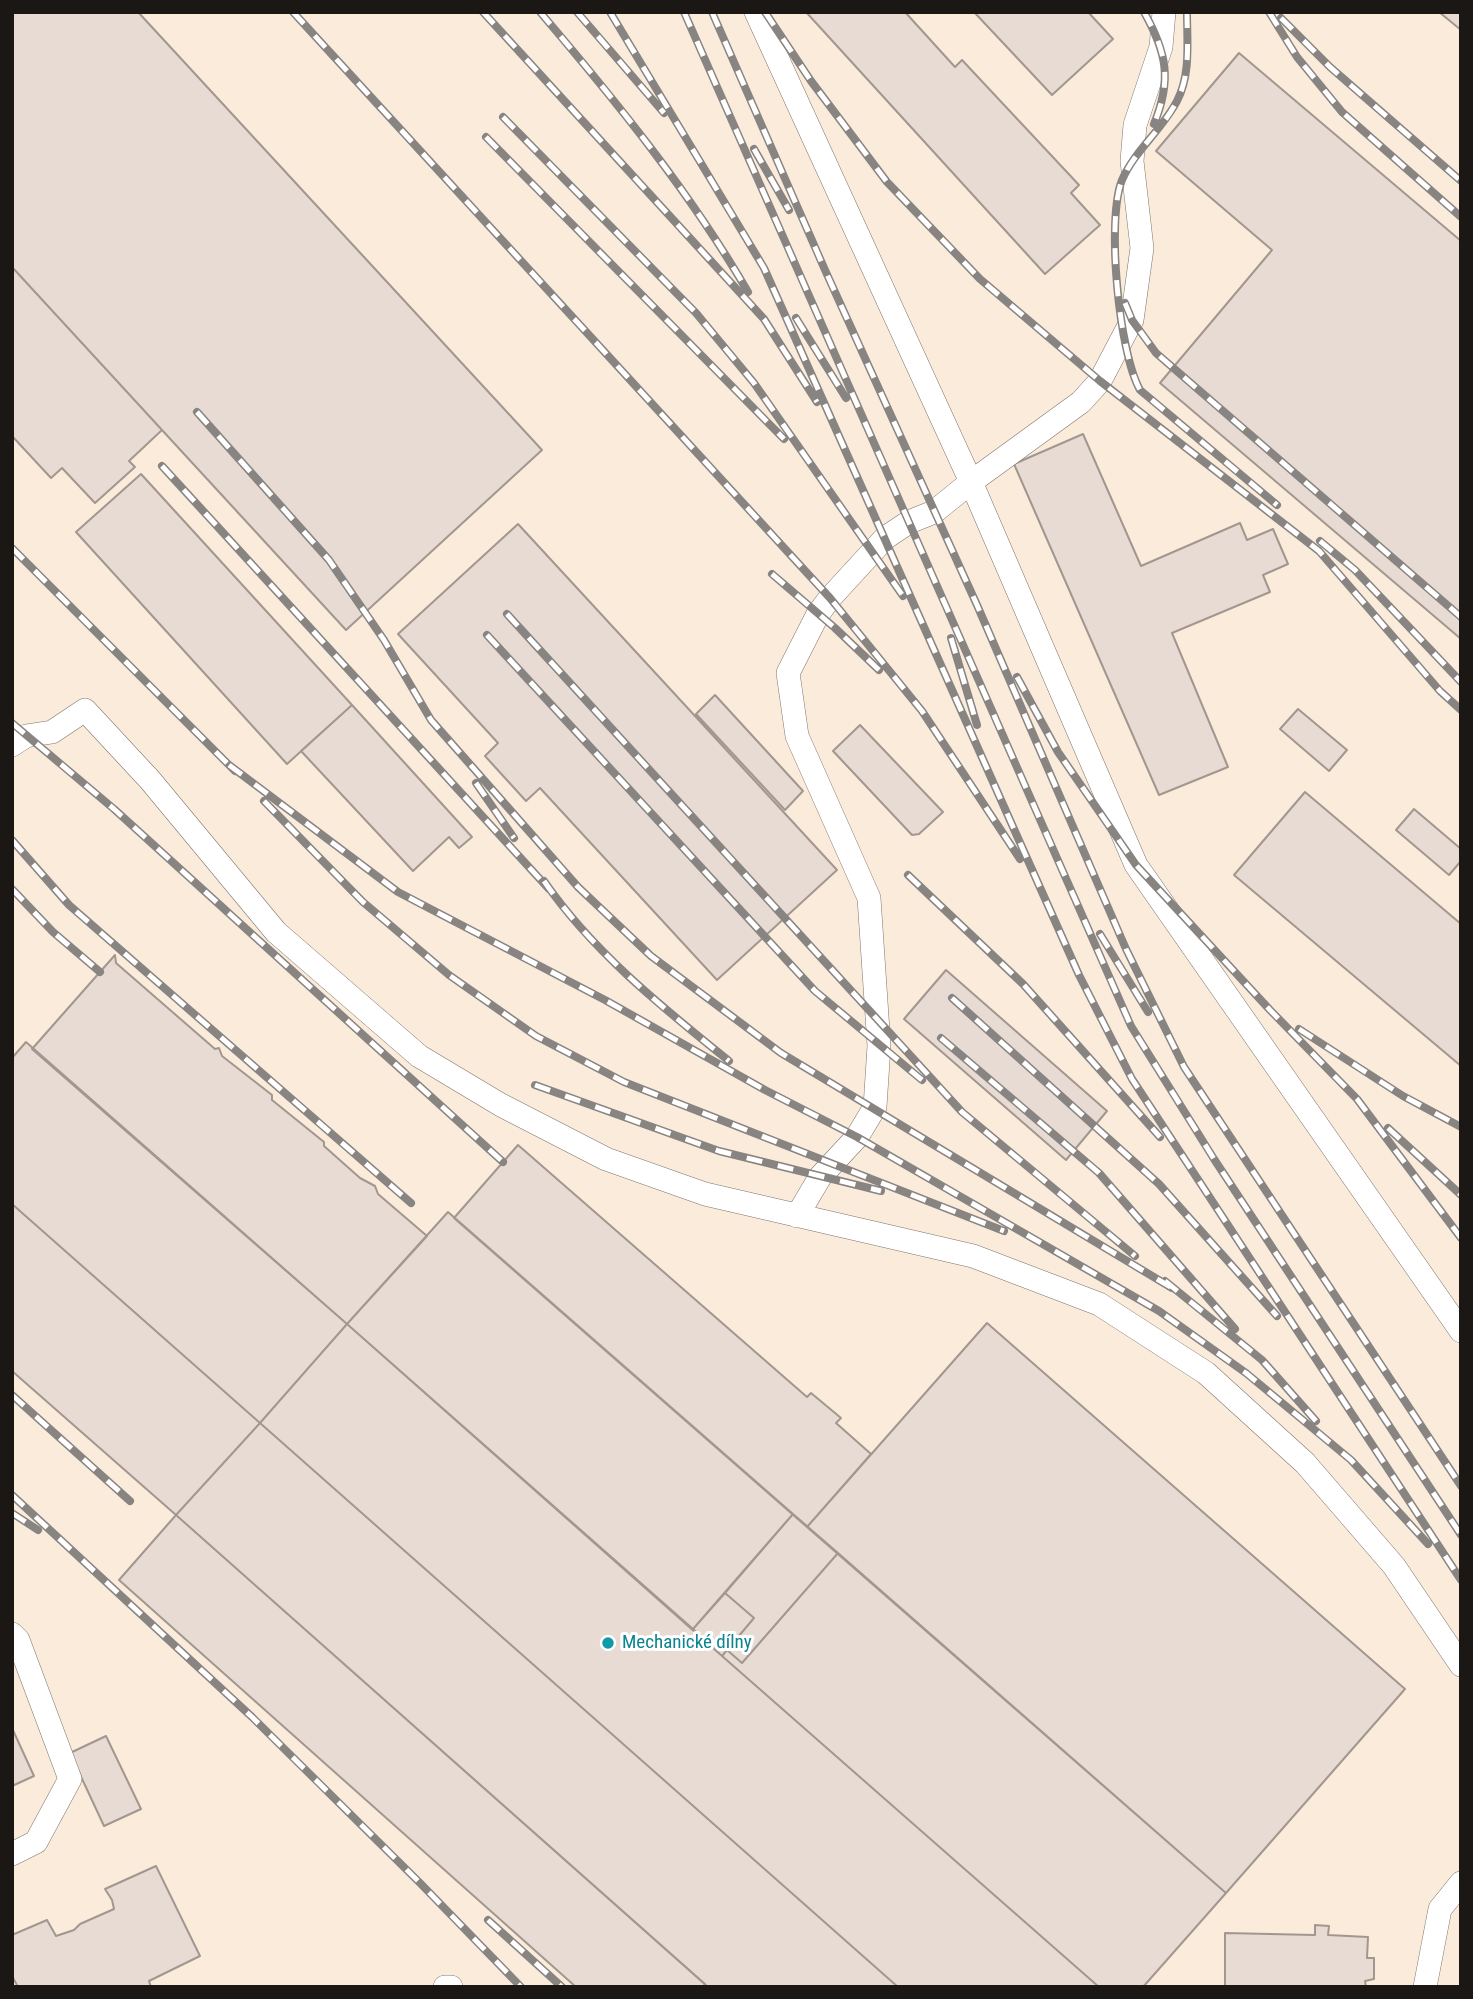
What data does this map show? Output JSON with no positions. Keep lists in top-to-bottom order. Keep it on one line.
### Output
{"places":["Mechanické dílny"]}
